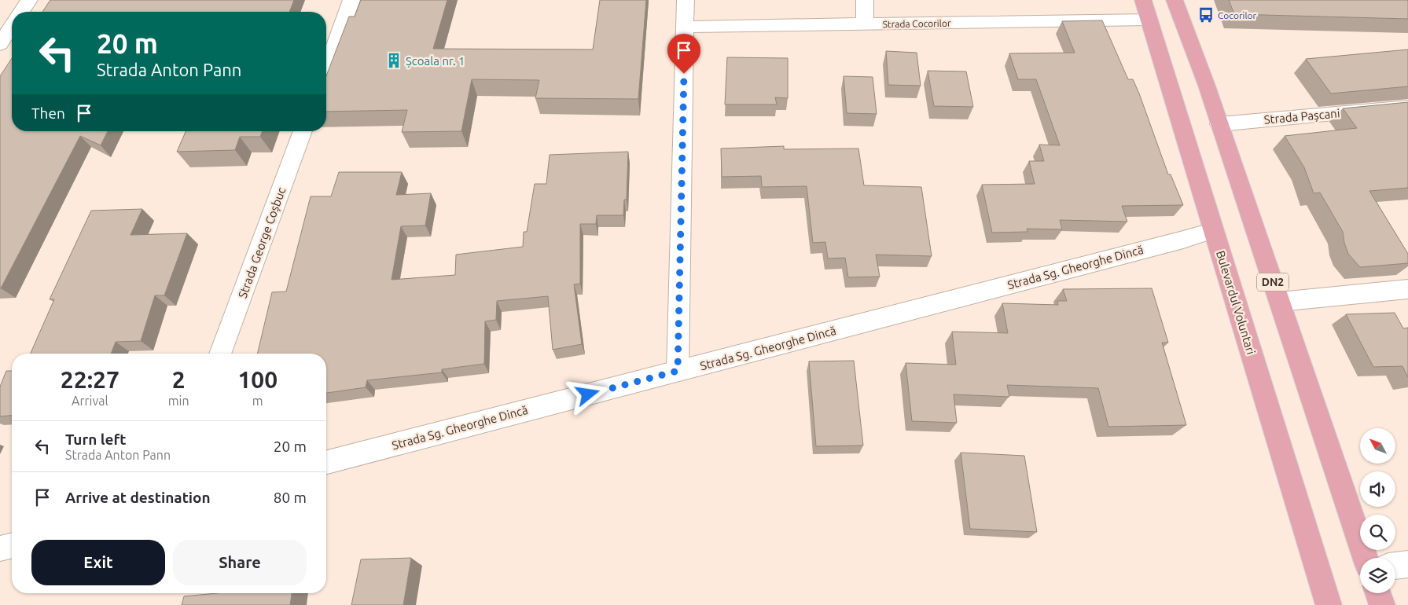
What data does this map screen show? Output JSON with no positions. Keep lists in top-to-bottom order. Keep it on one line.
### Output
{"streets":{"highway":["DN2","Bulevardul Voluntari"],"street":["Strada Cocorilor","Strada Pașcani","Strada George Coșbuc","Strada Sg. Gheorghe Dincă"]},"crossings":[["Strada Cocorilor","Bulevardul Voluntari"],["Strada Pașcani","DN2"],["Strada Sg. Gheorghe Dincă","Bulevardul Voluntari"]],"places":{"bus stop":["Cocorilor"],"building":["Școala nr. 1"]},"north":"top left","page":{"turn":["20 m","Strada Anton Pann"],"then":"Then","eta":["22:27","Arrival","2","min","100","m"],"list":[{"name":"Turn left","note":"Strada Anton Pann","value":"20 m"},{"name":"Arrive at destination","value":"80 m"}],"buttons":["Exit","Share"]}}
